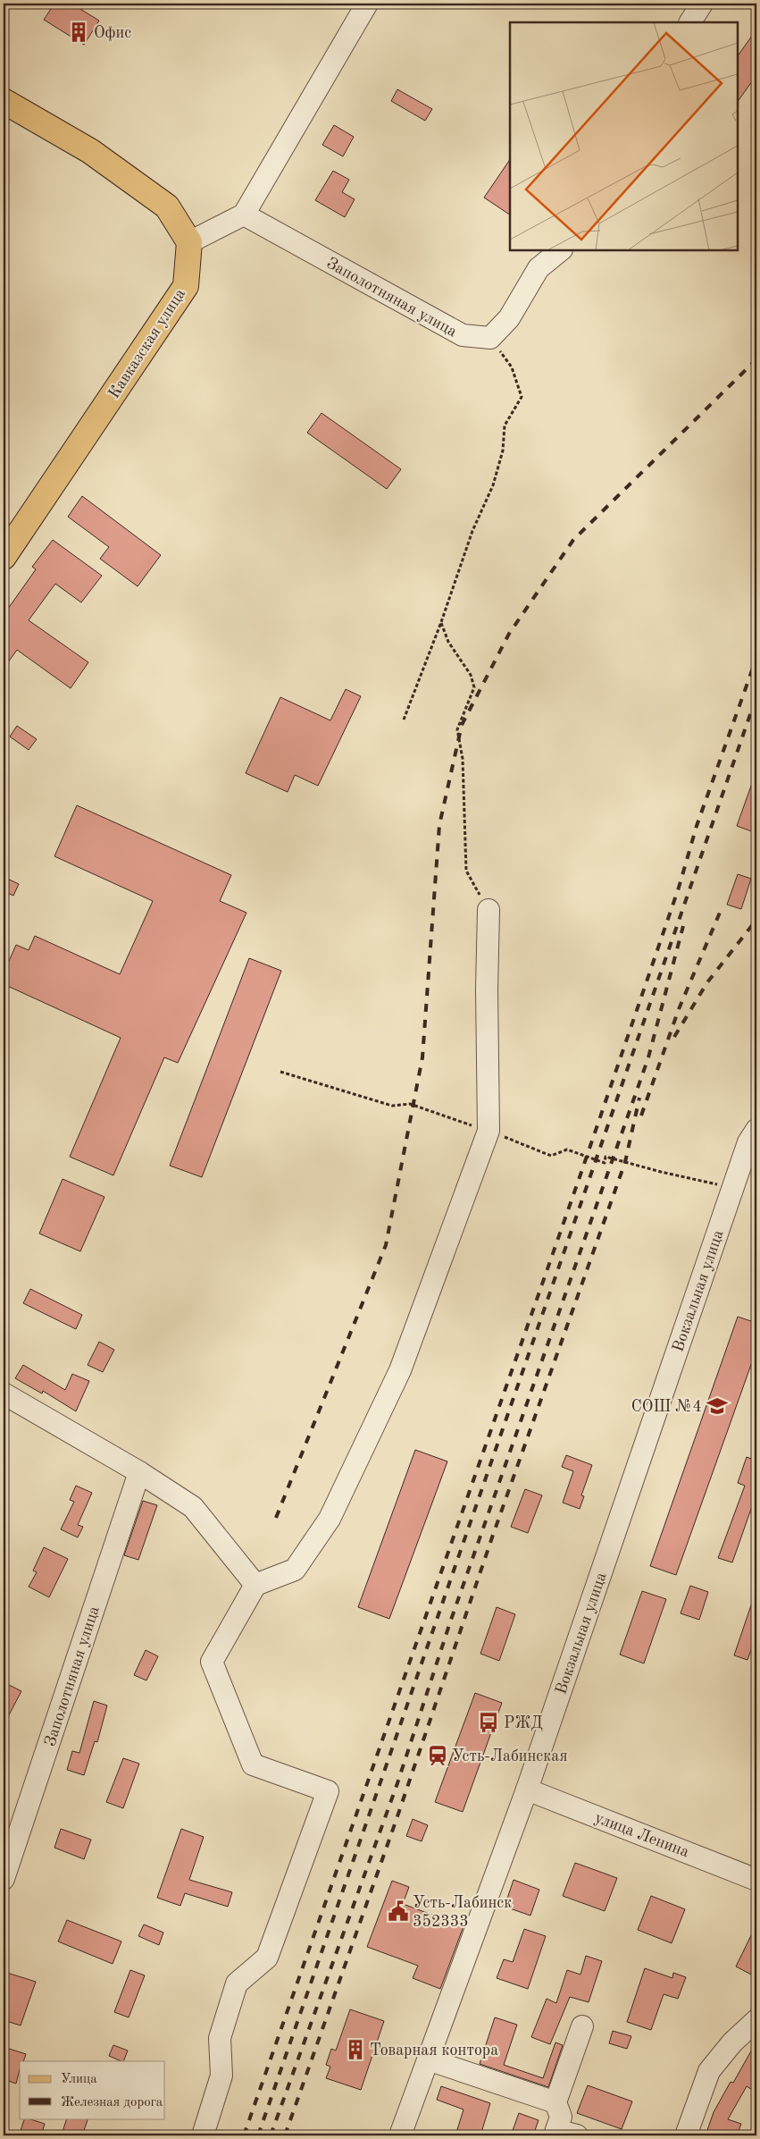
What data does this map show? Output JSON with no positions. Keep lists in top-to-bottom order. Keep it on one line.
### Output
{"streets":{"main road":["Кавказская улица"],"street":["Заполотняная улица","Вокзальная улица","улица Ленина"]},"crossings":[["Вокзальная улица","улица Ленина"]],"places":{"building":["Офис","Товарная контора"],"school or university":["СОШ №4"],"bus stop":["РЖД"],"station":["Усть-Лабинская"],"public building":["Усть-Лабинск 352333"]},"legend":["Улица","Железная дорога"]}
